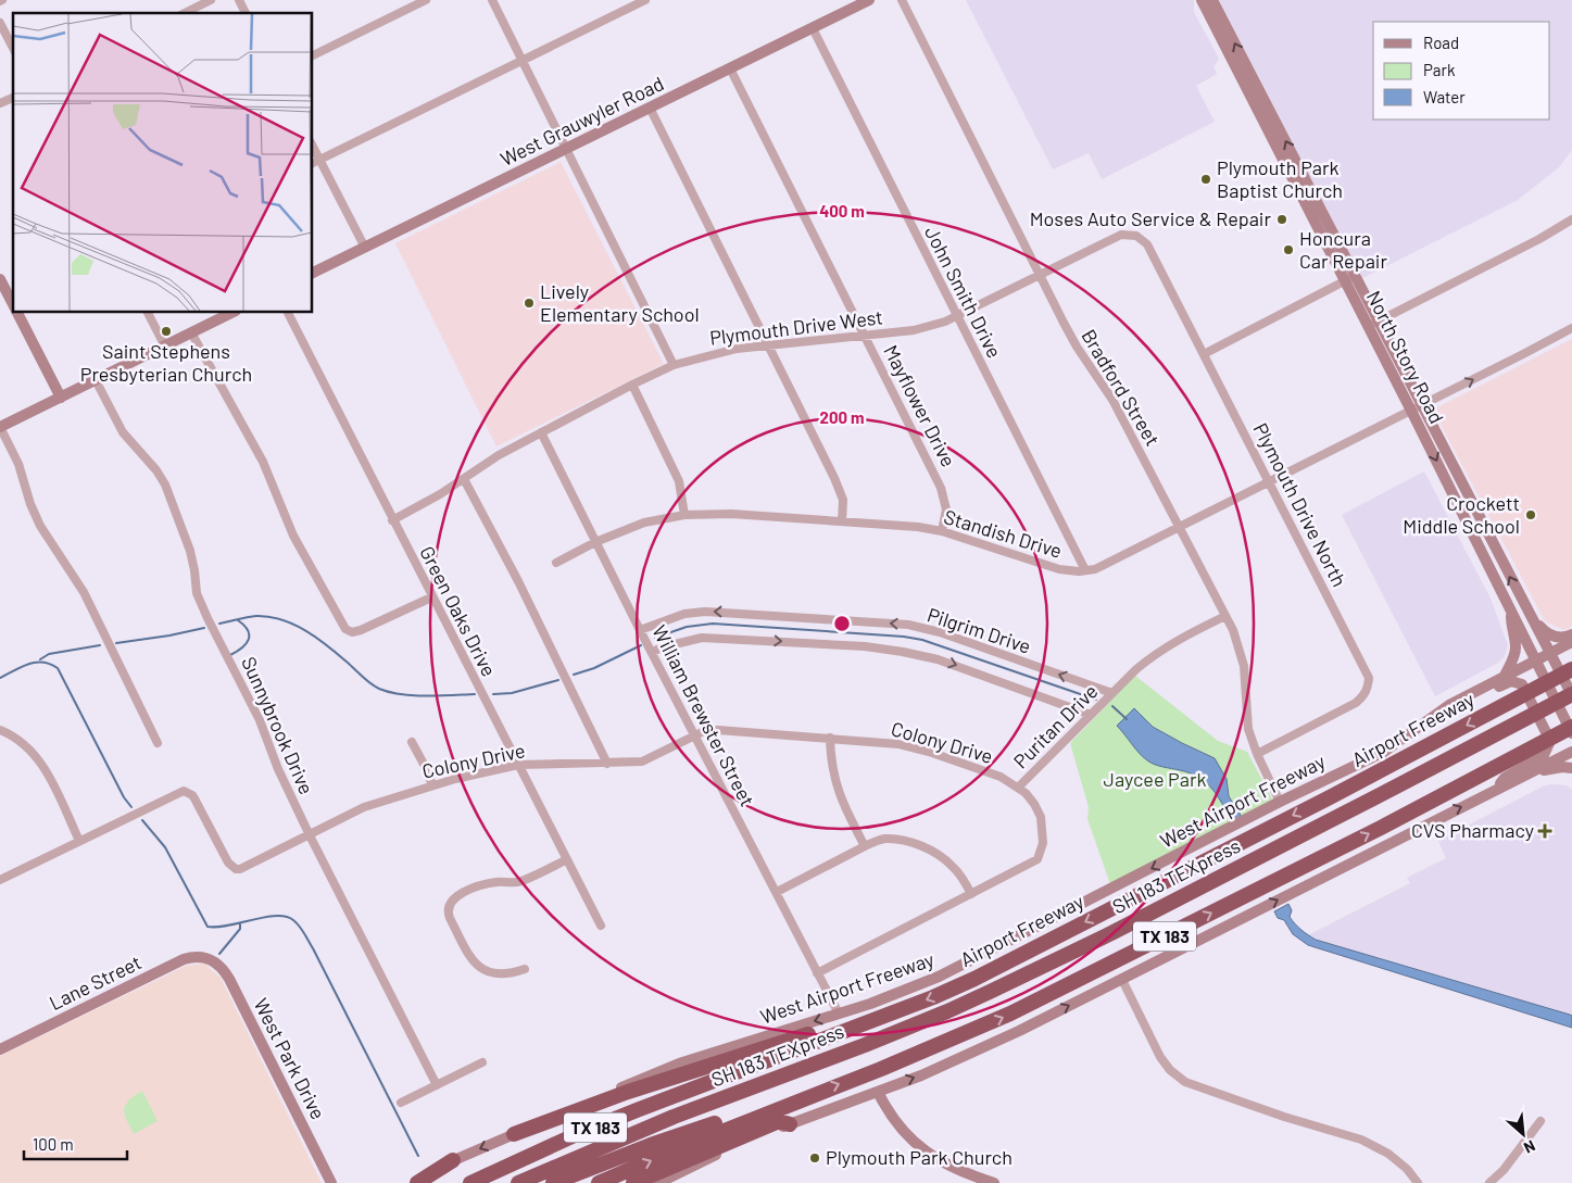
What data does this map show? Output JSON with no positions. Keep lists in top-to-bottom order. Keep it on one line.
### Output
{"streets":{"highway":["Airport Freeway","SH 183 TEXpress","TX 183"],"main road":["West Grauwyler Road","North Story Road","West Airport Freeway","Lane Street","West Park Drive"],"street":["John Smith Drive","Plymouth Drive West","Bradford Street","Mayflower Drive","Plymouth Drive North","Standish Drive","Green Oaks Drive","Pilgrim Drive","William Brewster Street","Sunnybrook Drive","Puritan Drive","Colony Drive"]},"crossings":[["West Grauwyler Road","John Smith Drive"],["West Grauwyler Road","Mayflower Drive"],["John Smith Drive","Plymouth Drive West"],["John Smith Drive","Standish Drive"],["Plymouth Drive West","Bradford Street"],["Plymouth Drive West","Mayflower Drive"],["Plymouth Drive West","Plymouth Drive North"],["Plymouth Drive West","Green Oaks Drive"],["Plymouth Drive West","William Brewster Street"],["North Story Road","Standish Drive"],["North Story Road","West Airport Freeway"],["North Story Road","SH 183 TEXpress"],["Bradford Street","Plymouth Drive North"],["Bradford Street","Standish Drive"],["Bradford Street","Puritan Drive"],["Bradford Street","West Airport Freeway"],["Mayflower Drive","Standish Drive"],["Plymouth Drive North","Standish Drive"],["Standish Drive","William Brewster Street"],["Green Oaks Drive","Colony Drive"],["Pilgrim Drive","William Brewster Street"],["Pilgrim Drive","Puritan Drive"],["William Brewster Street","Puritan Drive"],["William Brewster Street","Colony Drive"],["William Brewster Street","West Airport Freeway"],["Sunnybrook Drive","Colony Drive"],["Puritan Drive","Colony Drive"],["Lane Street","West Park Drive"]],"parks":["Jaycee Park"],"places":{"other":["Plymouth Park Baptist Church","Moses Auto Service & Repair","Honcura Car Repair","Lively Elementary School","Saint Stephens Presbyterian Church","Crockett Middle School","Plymouth Park Church"],"health":["CVS Pharmacy"]},"legend":["Road","Park","Water"],"scale_bar":"100 m","north":"bottom right","rings":["400 m","200 m"]}
